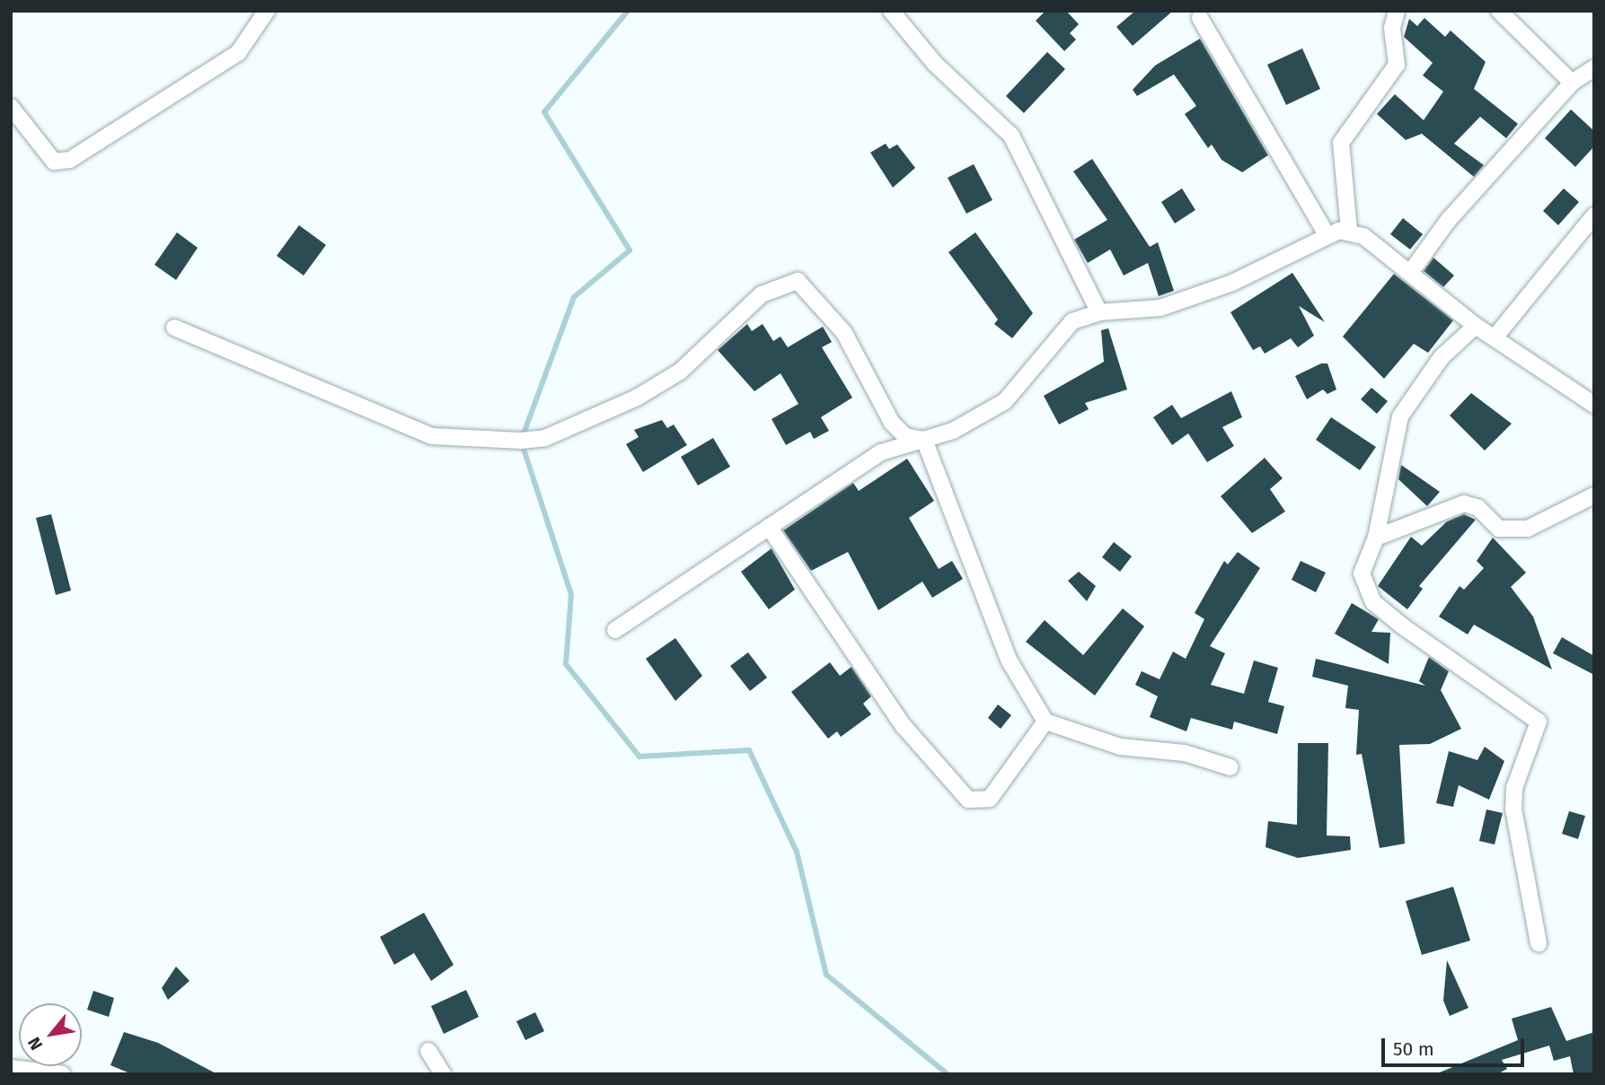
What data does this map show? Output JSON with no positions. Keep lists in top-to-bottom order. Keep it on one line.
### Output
{"scale_bar":"50 m","north":"bottom left"}
